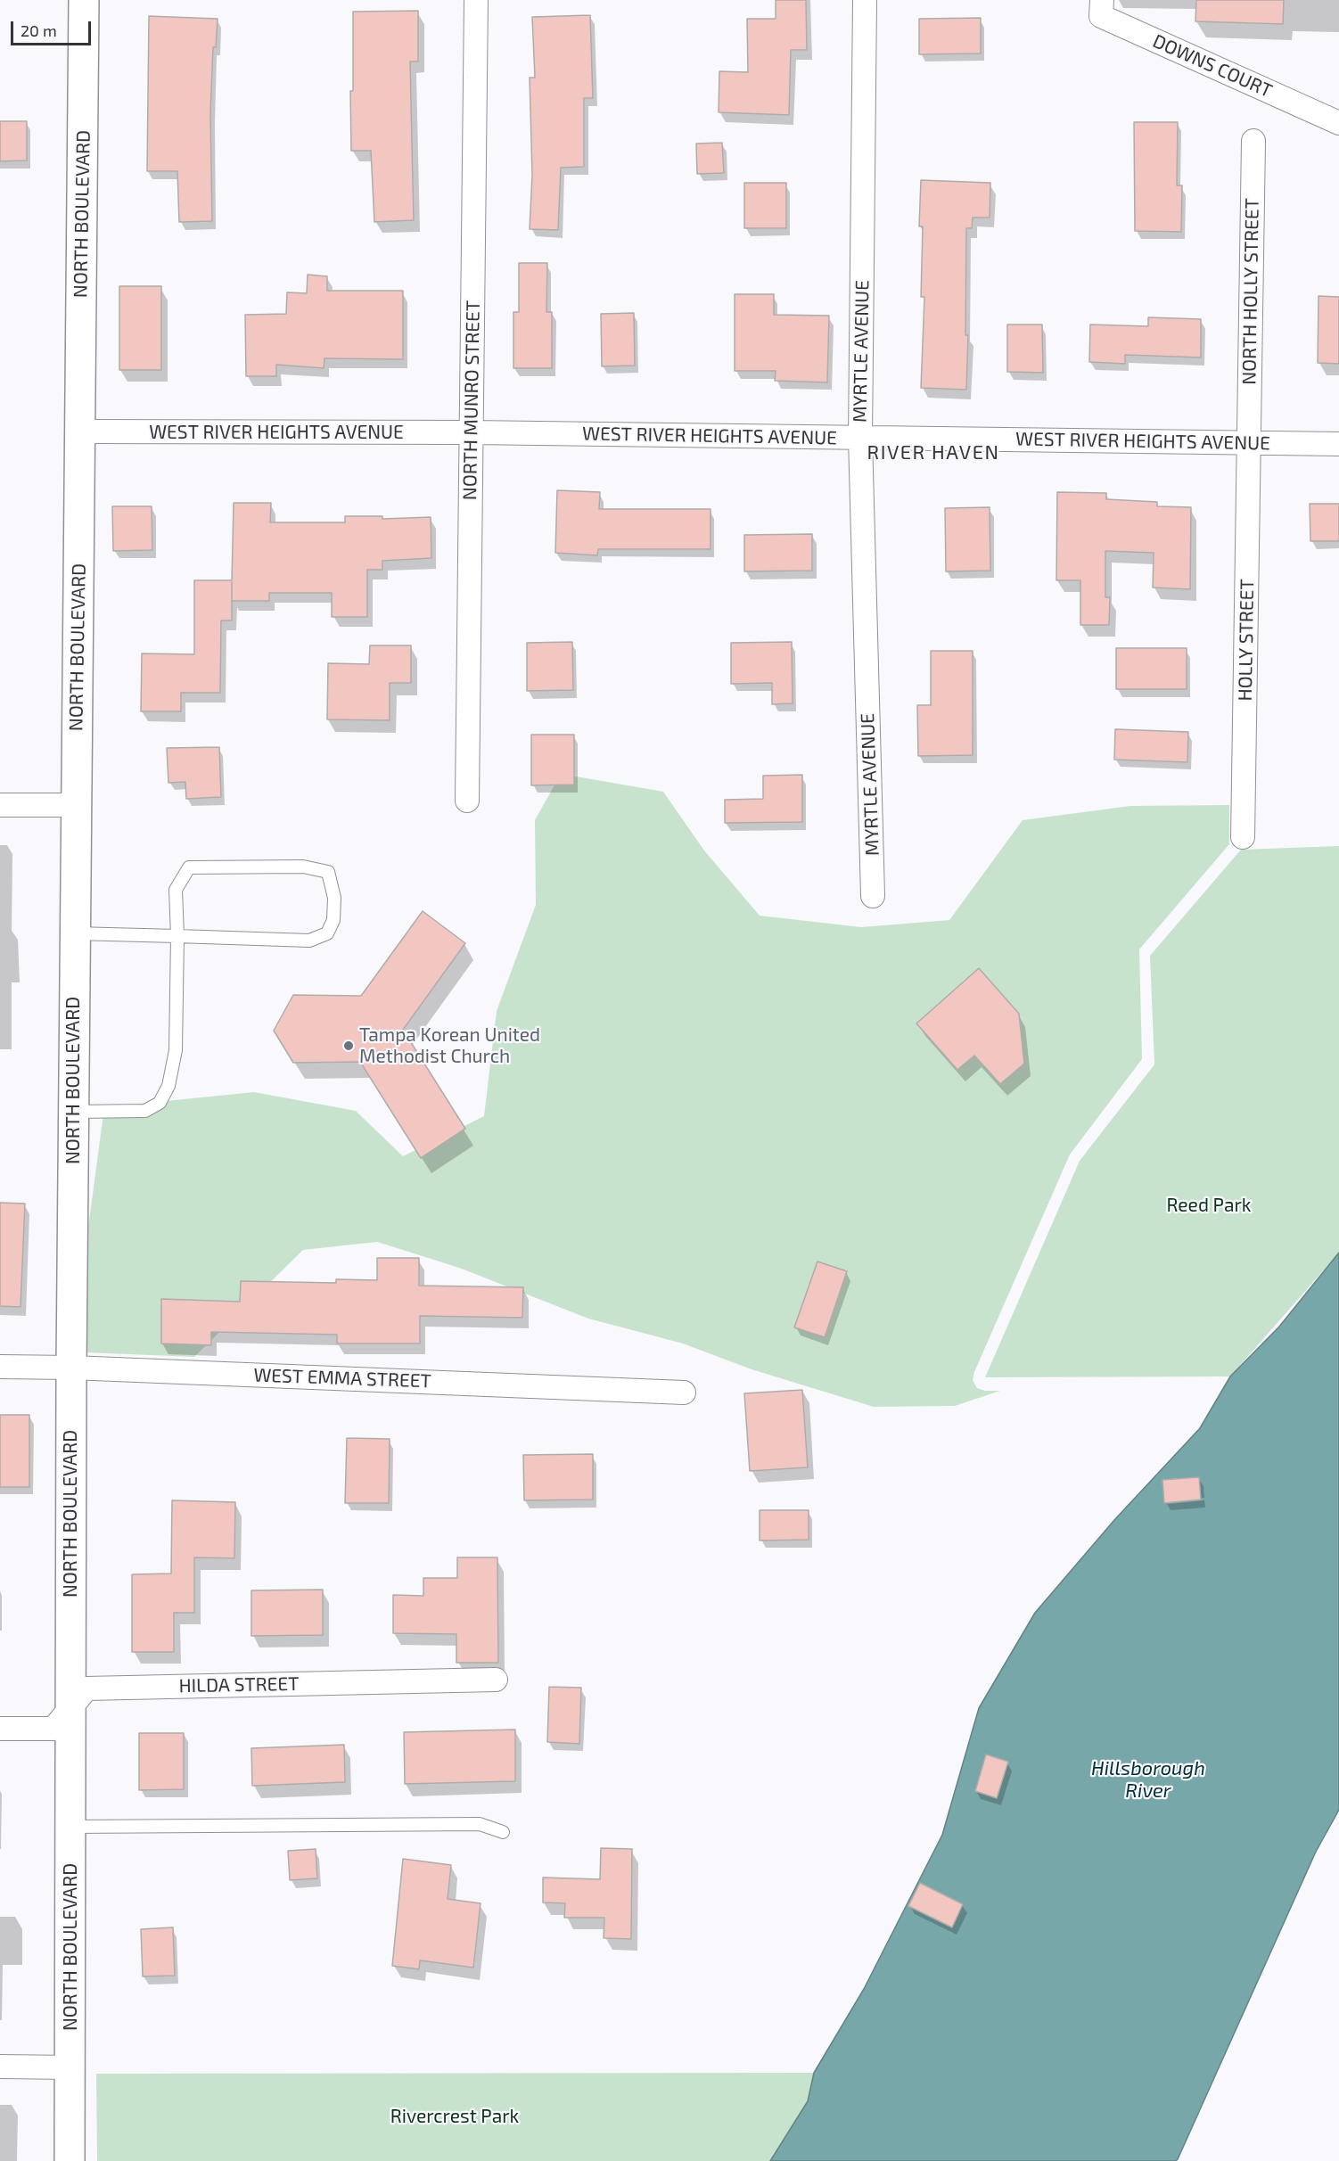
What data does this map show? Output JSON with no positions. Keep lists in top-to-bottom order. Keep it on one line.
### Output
{"streets":{"street":["DOWNS COURT","NORTH BOULEVARD","NORTH HOLLY STREET","MYRTLE AVENUE","NORTH MUNRO STREET","WEST RIVER HEIGHTS AVENUE","HOLLY STREET","WEST EMMA STREET","HILDA STREET"]},"crossings":[["NORTH BOULEVARD","WEST RIVER HEIGHTS AVENUE"],["NORTH BOULEVARD","WEST EMMA STREET"],["NORTH BOULEVARD","HILDA STREET"],["NORTH HOLLY STREET","WEST RIVER HEIGHTS AVENUE"],["NORTH HOLLY STREET","HOLLY STREET"],["MYRTLE AVENUE","WEST RIVER HEIGHTS AVENUE"],["NORTH MUNRO STREET","WEST RIVER HEIGHTS AVENUE"],["WEST RIVER HEIGHTS AVENUE","HOLLY STREET"]],"districts":["RIVER HAVEN"],"water":["Hillsborough River"],"parks":["Reed Park","Rivercrest Park"],"places":["Tampa Korean United Methodist Church"],"scale_bar":"20 m"}
